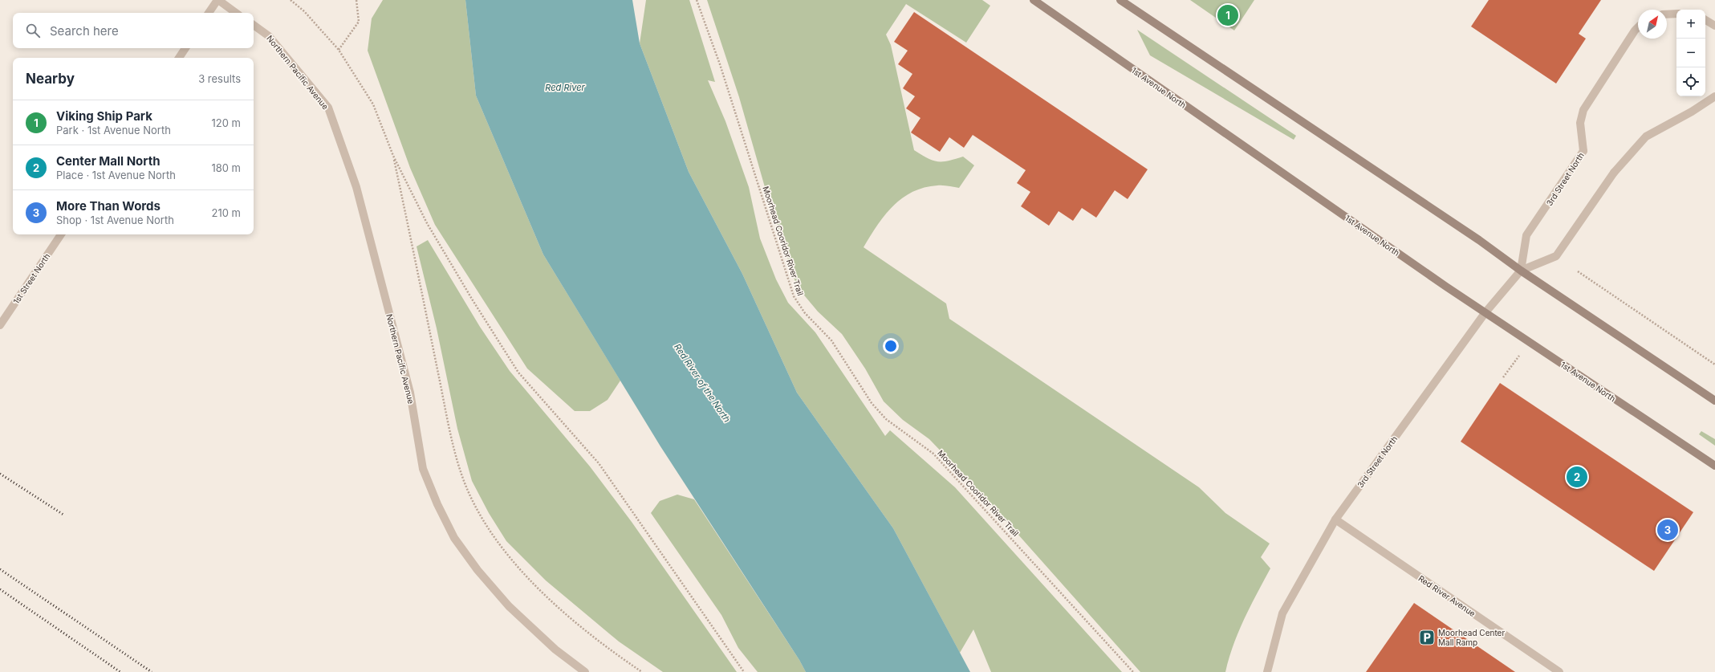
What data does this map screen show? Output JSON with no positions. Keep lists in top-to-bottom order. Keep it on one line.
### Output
{"streets":{"main road":["1st Avenue North"],"street":["Northern Pacific Avenue","3rd Street North","1st Street North","Red River Avenue"],"path":["Moorhead Cooridor River Trail"]},"crossings":[["1st Avenue North","3rd Street North"],["3rd Street North","Red River Avenue"]],"water":["Red River","Red River of the North"],"places":{"parking":["Moorhead Center Mall Ramp"]},"north":"top right","page":{"pins":["1","2","3"],"map_buttons":["+","−"],"search":"Search here","heading":["Nearby","3 results"],"list":[{"mark":"1","name":"Viking Ship Park","note":"Park · 1st Avenue North","value":"120 m"},{"mark":"2","name":"Center Mall North","note":"Place · 1st Avenue North","value":"180 m"},{"mark":"3","name":"More Than Words","note":"Shop · 1st Avenue North","value":"210 m"}]}}
